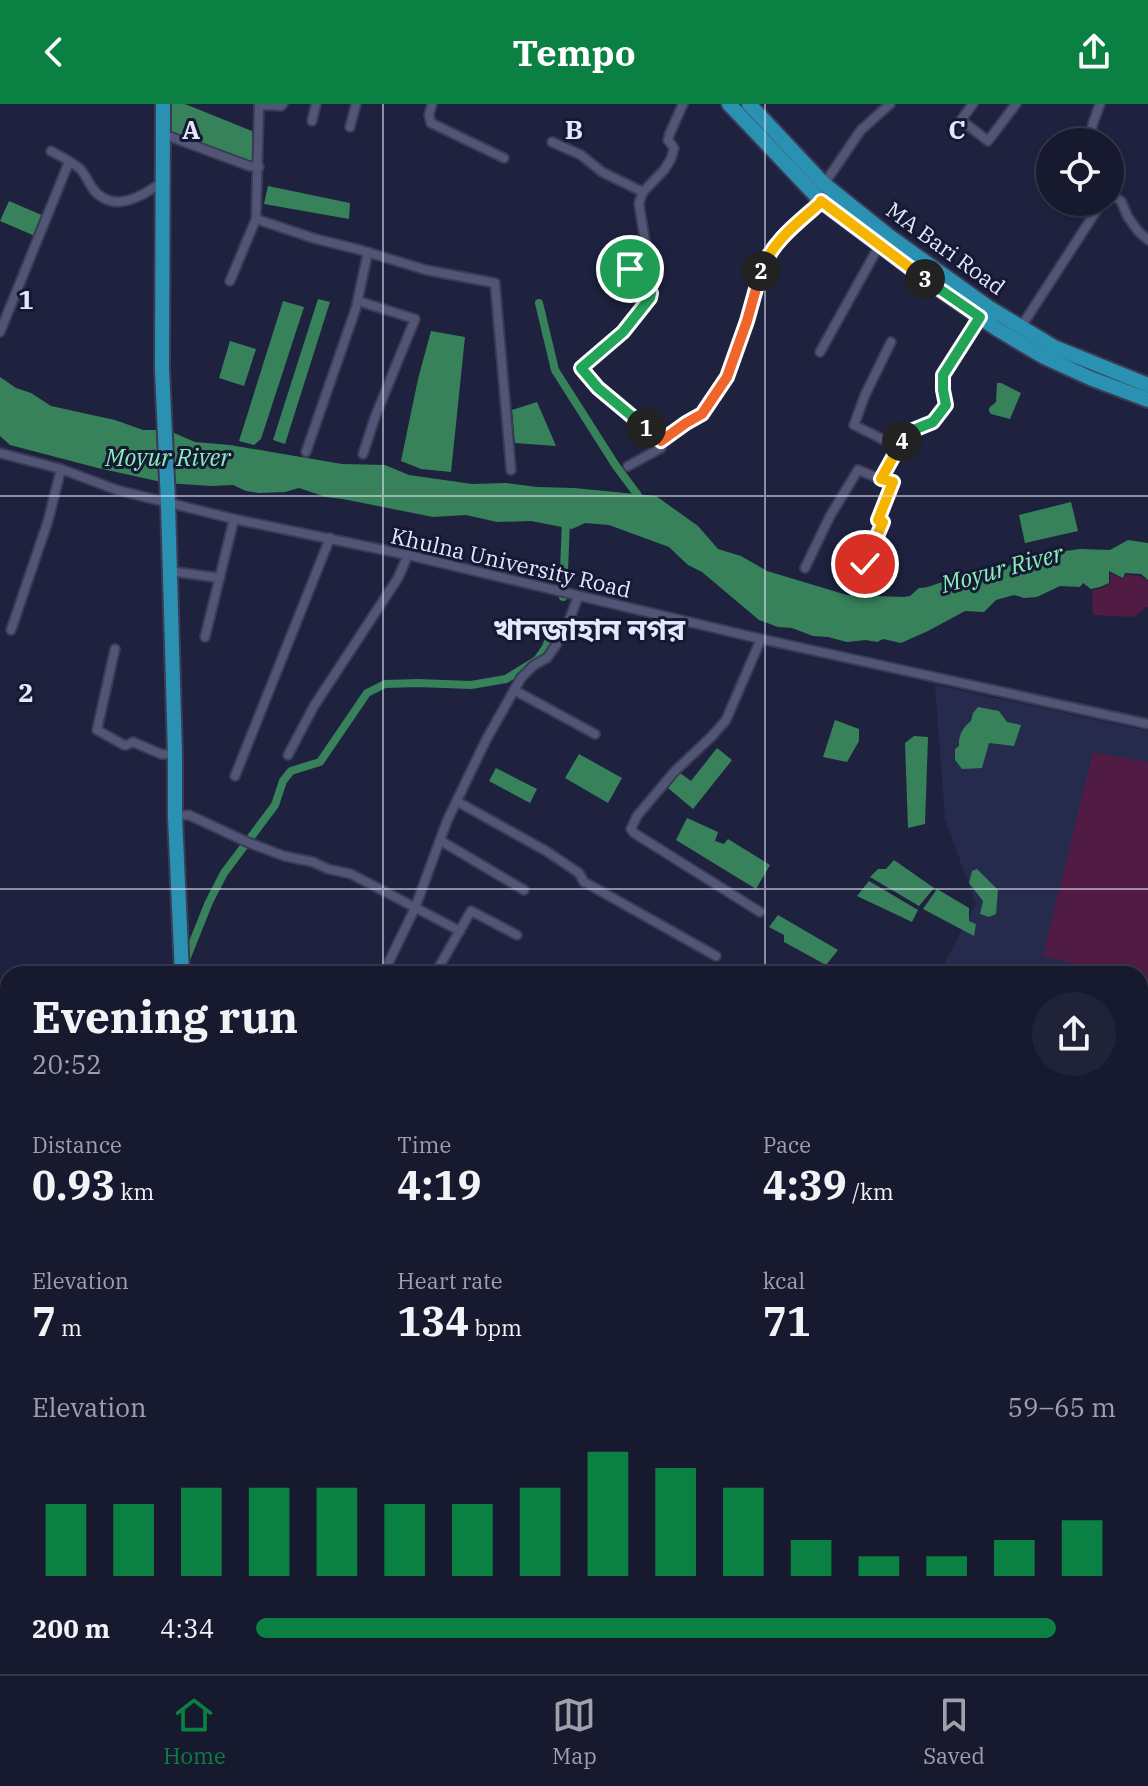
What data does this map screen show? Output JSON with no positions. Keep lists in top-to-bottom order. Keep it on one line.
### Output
{"streets":{"main road":["MA Bari Road"],"street":["Khulna University Road"]},"districts":["খানজাহান নগর"],"water":["Moyur River"],"page":{"header":"Tempo","pins":["2","3","1","4"],"heading":["Evening run","20:52"],"stats":[["Distance","0.93 km"],["Time","4:19"],["Pace","4:39 /km"],["Elevation","7 m"],["Heart rate","134 bpm"],["kcal","71"]],"chart":["Elevation","59–65 m"],"list":[{"name":"200 m","note":"4:34"}],"tabs":["Home","Map","Saved"]},"grid":{"columns":["A","B","C"],"rows":["1","2"]}}
